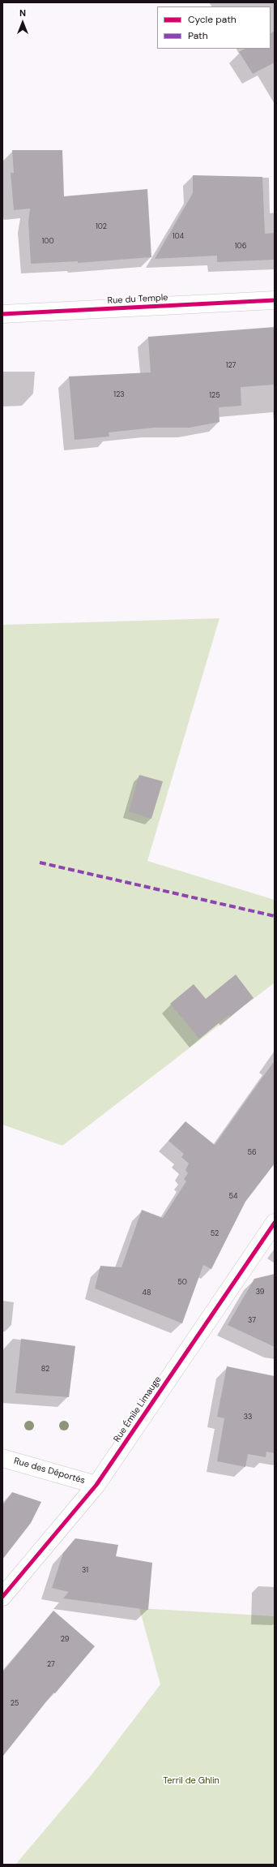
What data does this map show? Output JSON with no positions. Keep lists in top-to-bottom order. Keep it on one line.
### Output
{"streets":{"street":["Rue du Temple","Rue Émile Limauge","Rue des Déportés"]},"crossings":[["Rue Émile Limauge","Rue des Déportés"]],"parks":["Terril de Ghlin"],"house_numbers":["102","104","100","106","127","123","125","56","54","52","50","39","48","37","82","33","31","29","27","25"],"legend":["Cycle path","Path"],"north":"top"}
